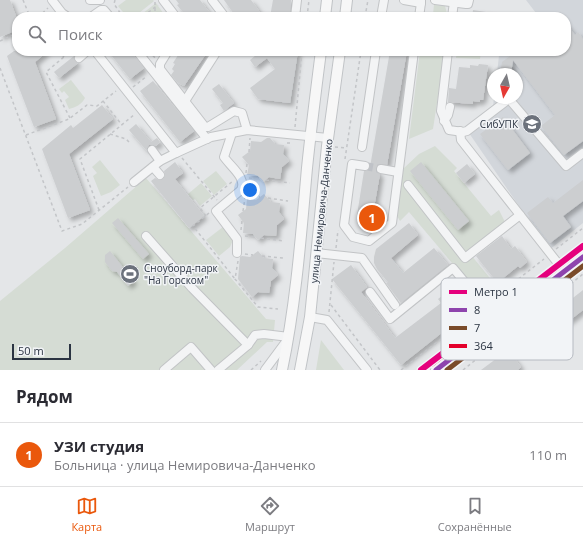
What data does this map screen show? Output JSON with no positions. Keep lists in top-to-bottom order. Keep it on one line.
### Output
{"streets":{"main road":["улица Немировича-Данченко"]},"places":{"school or university":["СибУПК"],"sports":["Сноуборд-парк \"На Горском\""]},"lines":["metro line 1","transit line 364","transit line 8","transit line 7"],"legend":["Метро 1","8","7","364"],"scale_bar":"50 m","north":"bottom","page":{"search":"Поиск","pins":"1","scale":"50 m","heading":"Рядом","list":[{"mark":"1","name":"УЗИ студия","note":"Больница · улица Немировича-Данченко","value":"110 m"}],"nav":["Карта","Маршрут","Сохранённые"]}}
